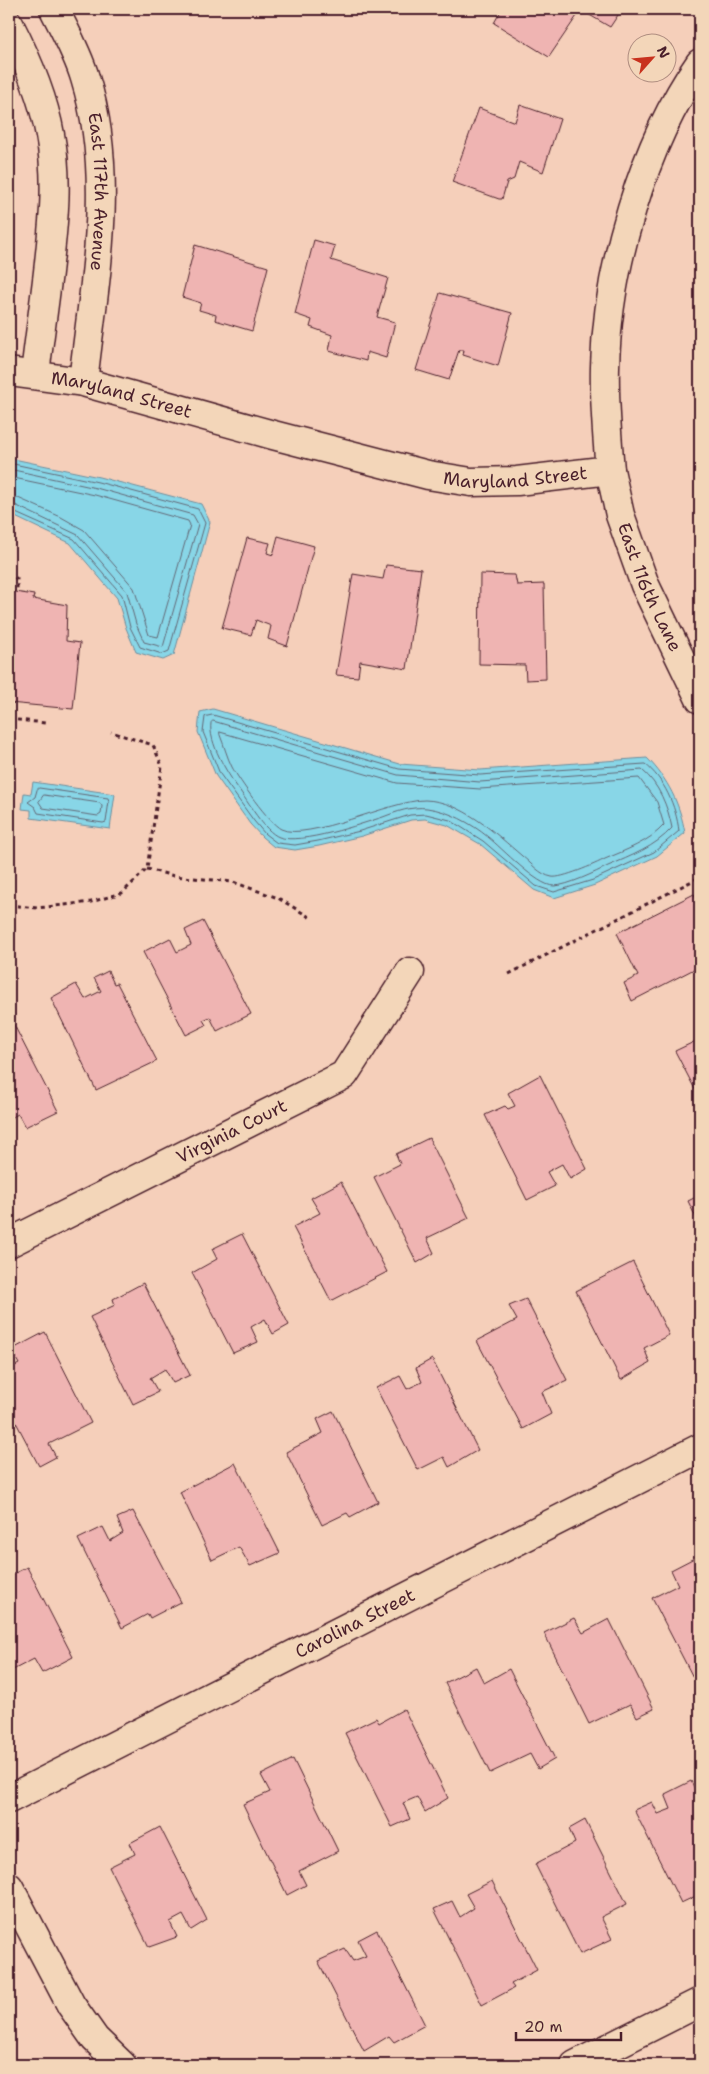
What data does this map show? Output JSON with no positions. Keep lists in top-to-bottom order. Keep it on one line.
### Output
{"streets":{"street":["East 117th Avenue","Maryland Street","East 116th Lane","Virginia Court","Carolina Street"]},"crossings":[["East 117th Avenue","Maryland Street"],["Maryland Street","East 116th Lane"]],"scale_bar":"20 m","north":"top right"}
